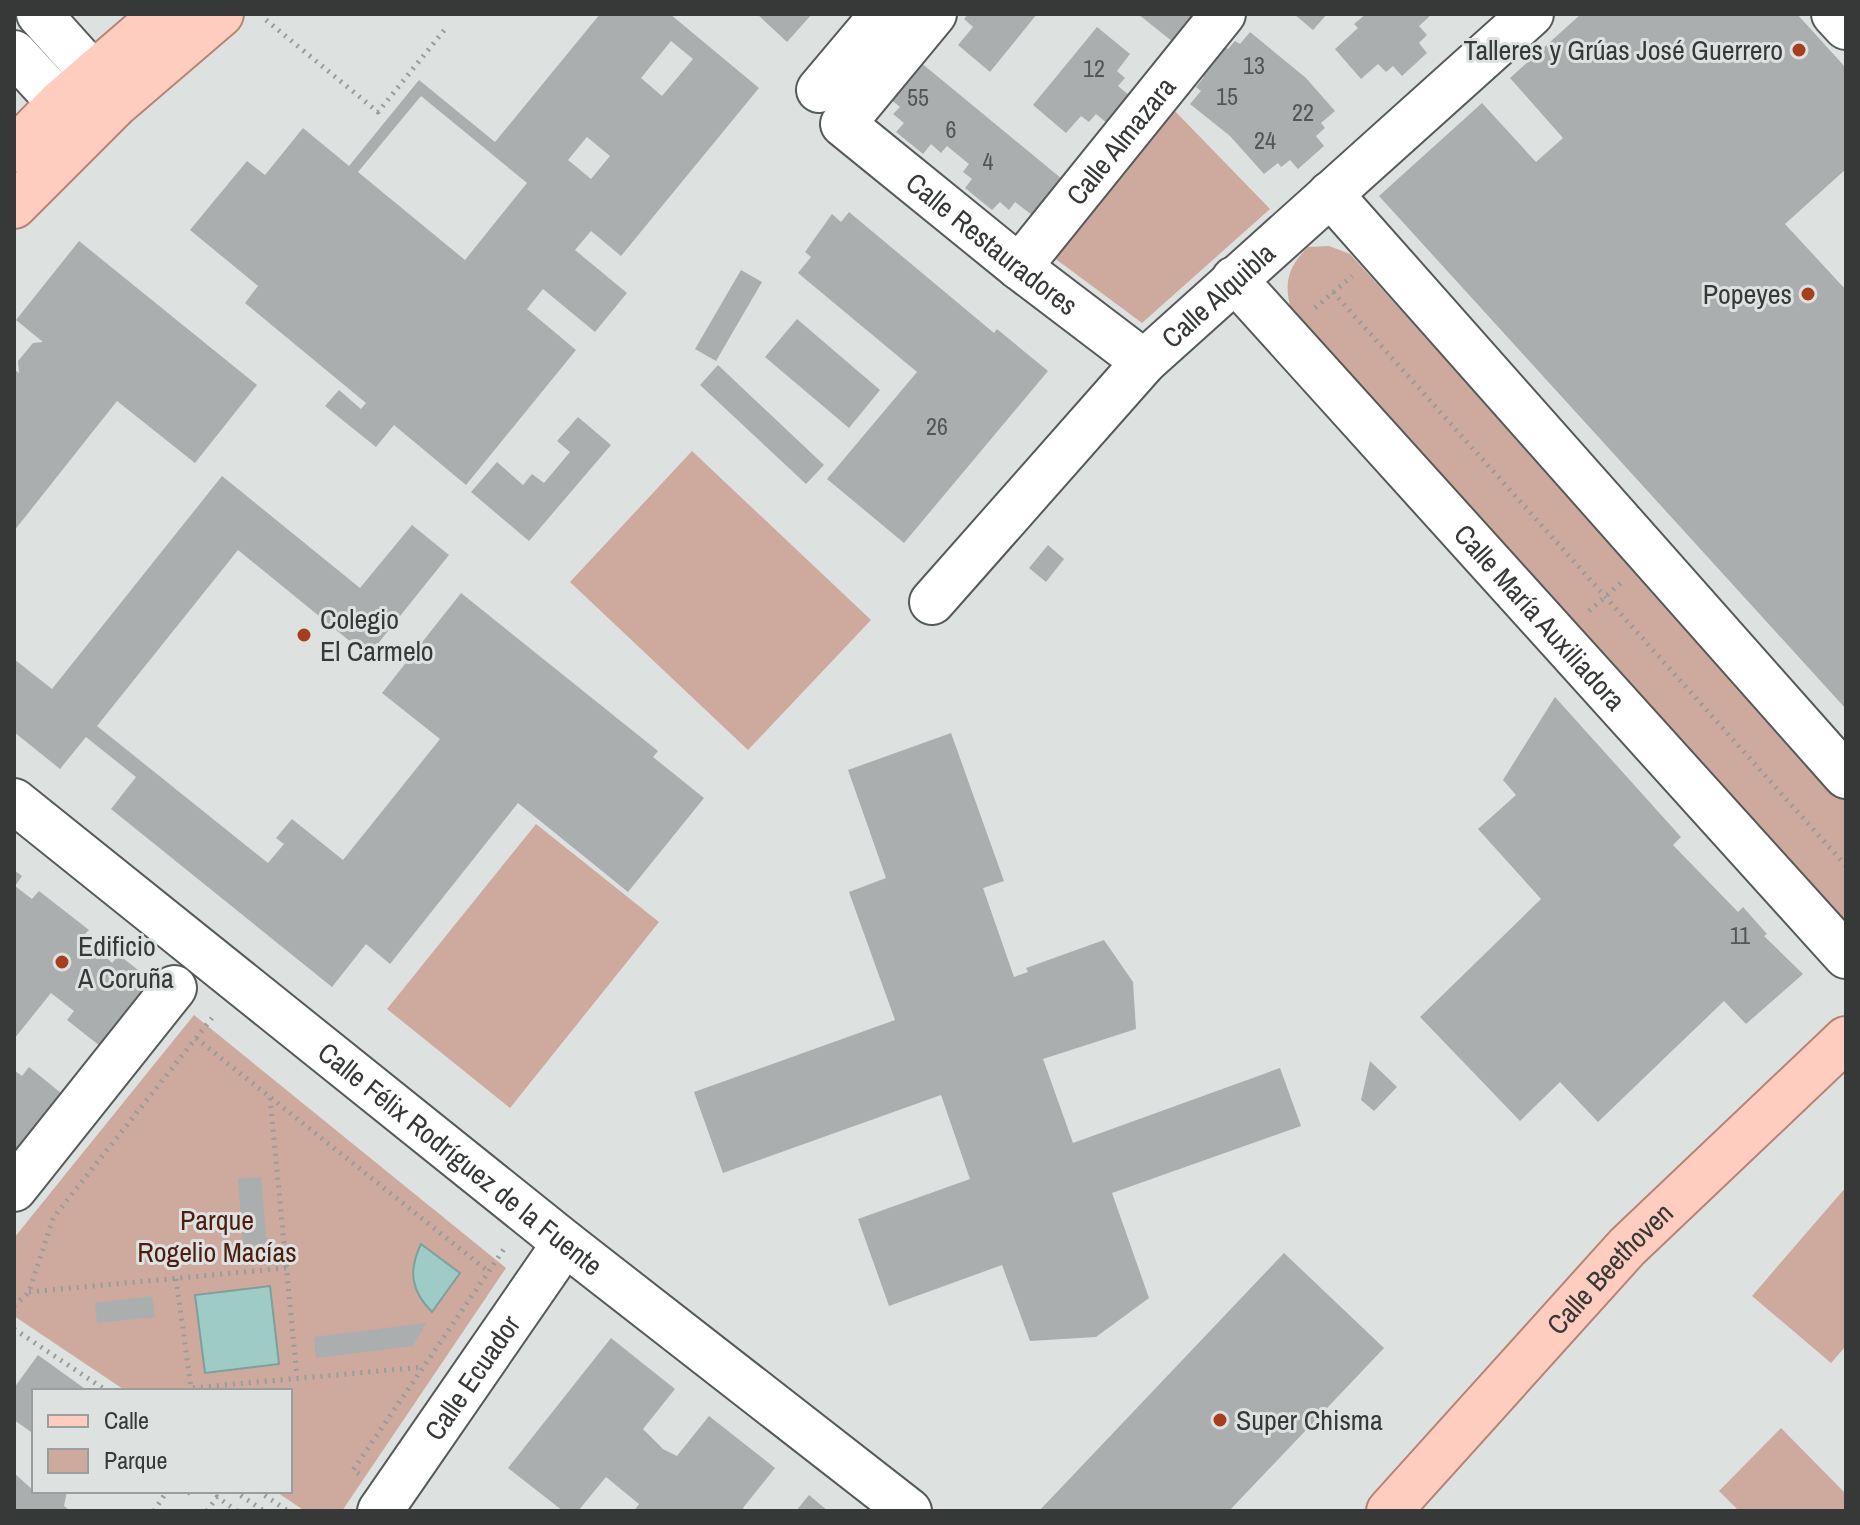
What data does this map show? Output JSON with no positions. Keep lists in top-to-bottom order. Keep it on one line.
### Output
{"streets":{"main road":["Calle Beethoven"],"street":["Calle Almazara","Calle Restauradores","Calle Alquibla","Calle María Auxiliadora","Calle Félix Rodríguez de la Fuente","Calle Ecuador"]},"crossings":[["Calle Almazara","Calle Restauradores"],["Calle Restauradores","Calle Alquibla"],["Calle Alquibla","Calle María Auxiliadora"],["Calle Félix Rodríguez de la Fuente","Calle Ecuador"]],"parks":["Parque Rogelio Macías"],"places":["Talleres y Grúas José Guerrero","Popeyes","Colegio El Carmelo","Edificio A Coruña","Super Chisma"],"house_numbers":["13","12","15","55","22","6","24","4","26","11"],"legend":["Calle","Parque"]}
